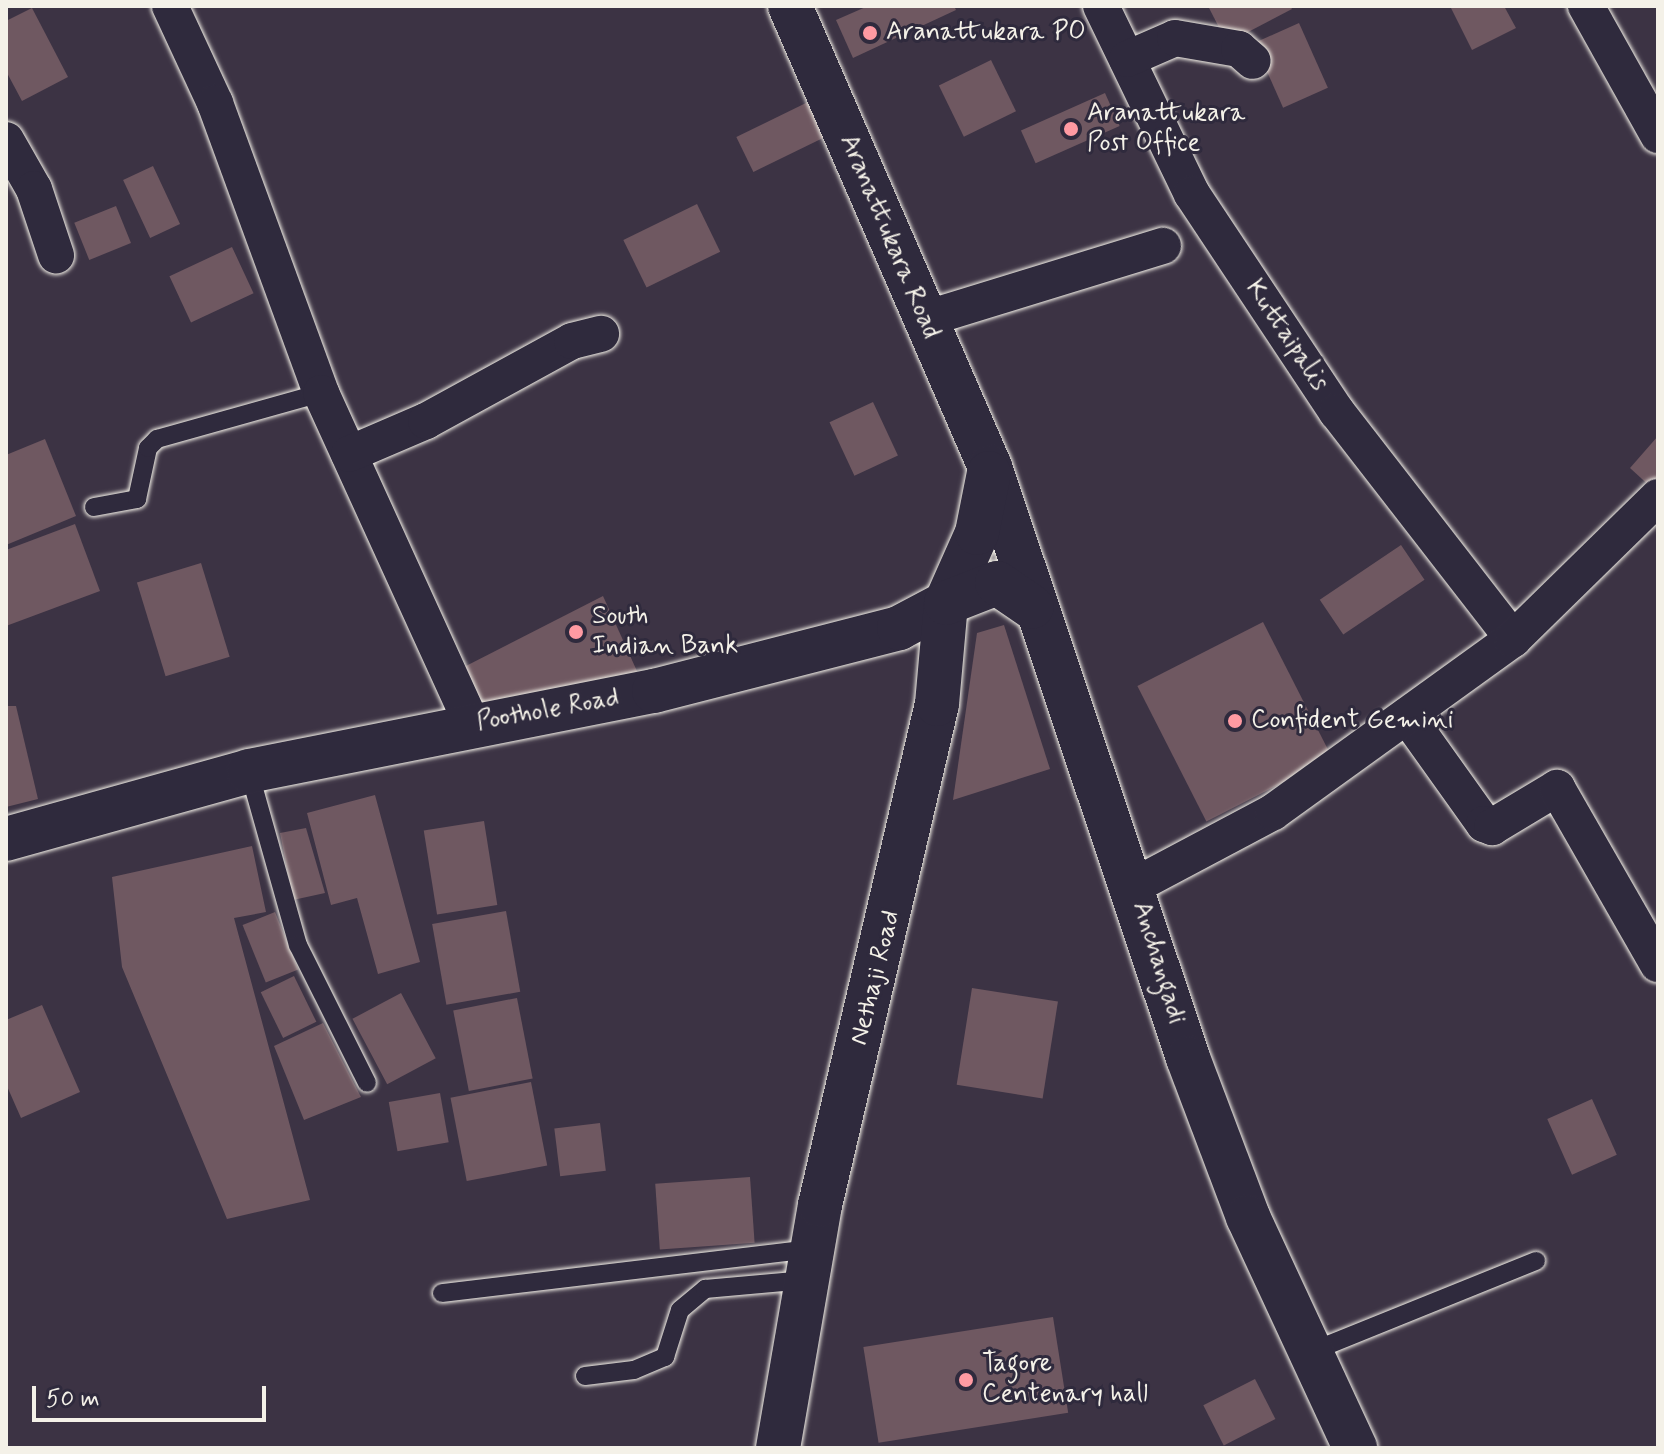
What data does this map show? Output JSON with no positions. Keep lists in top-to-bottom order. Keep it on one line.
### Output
{"streets":{"street":["Aranattukara Road","Kuttaipalis","Poothole Road","Anchangadi","Nethaji Road"]},"crossings":[["Aranattukara Road","Anchangadi"],["Poothole Road","Nethaji Road"]],"places":["Aranattukara PO","Aranattukara Post Office","South Indian Bank","Confident Gemini","Tagore Centenary hall"],"scale_bar":"50 m"}
